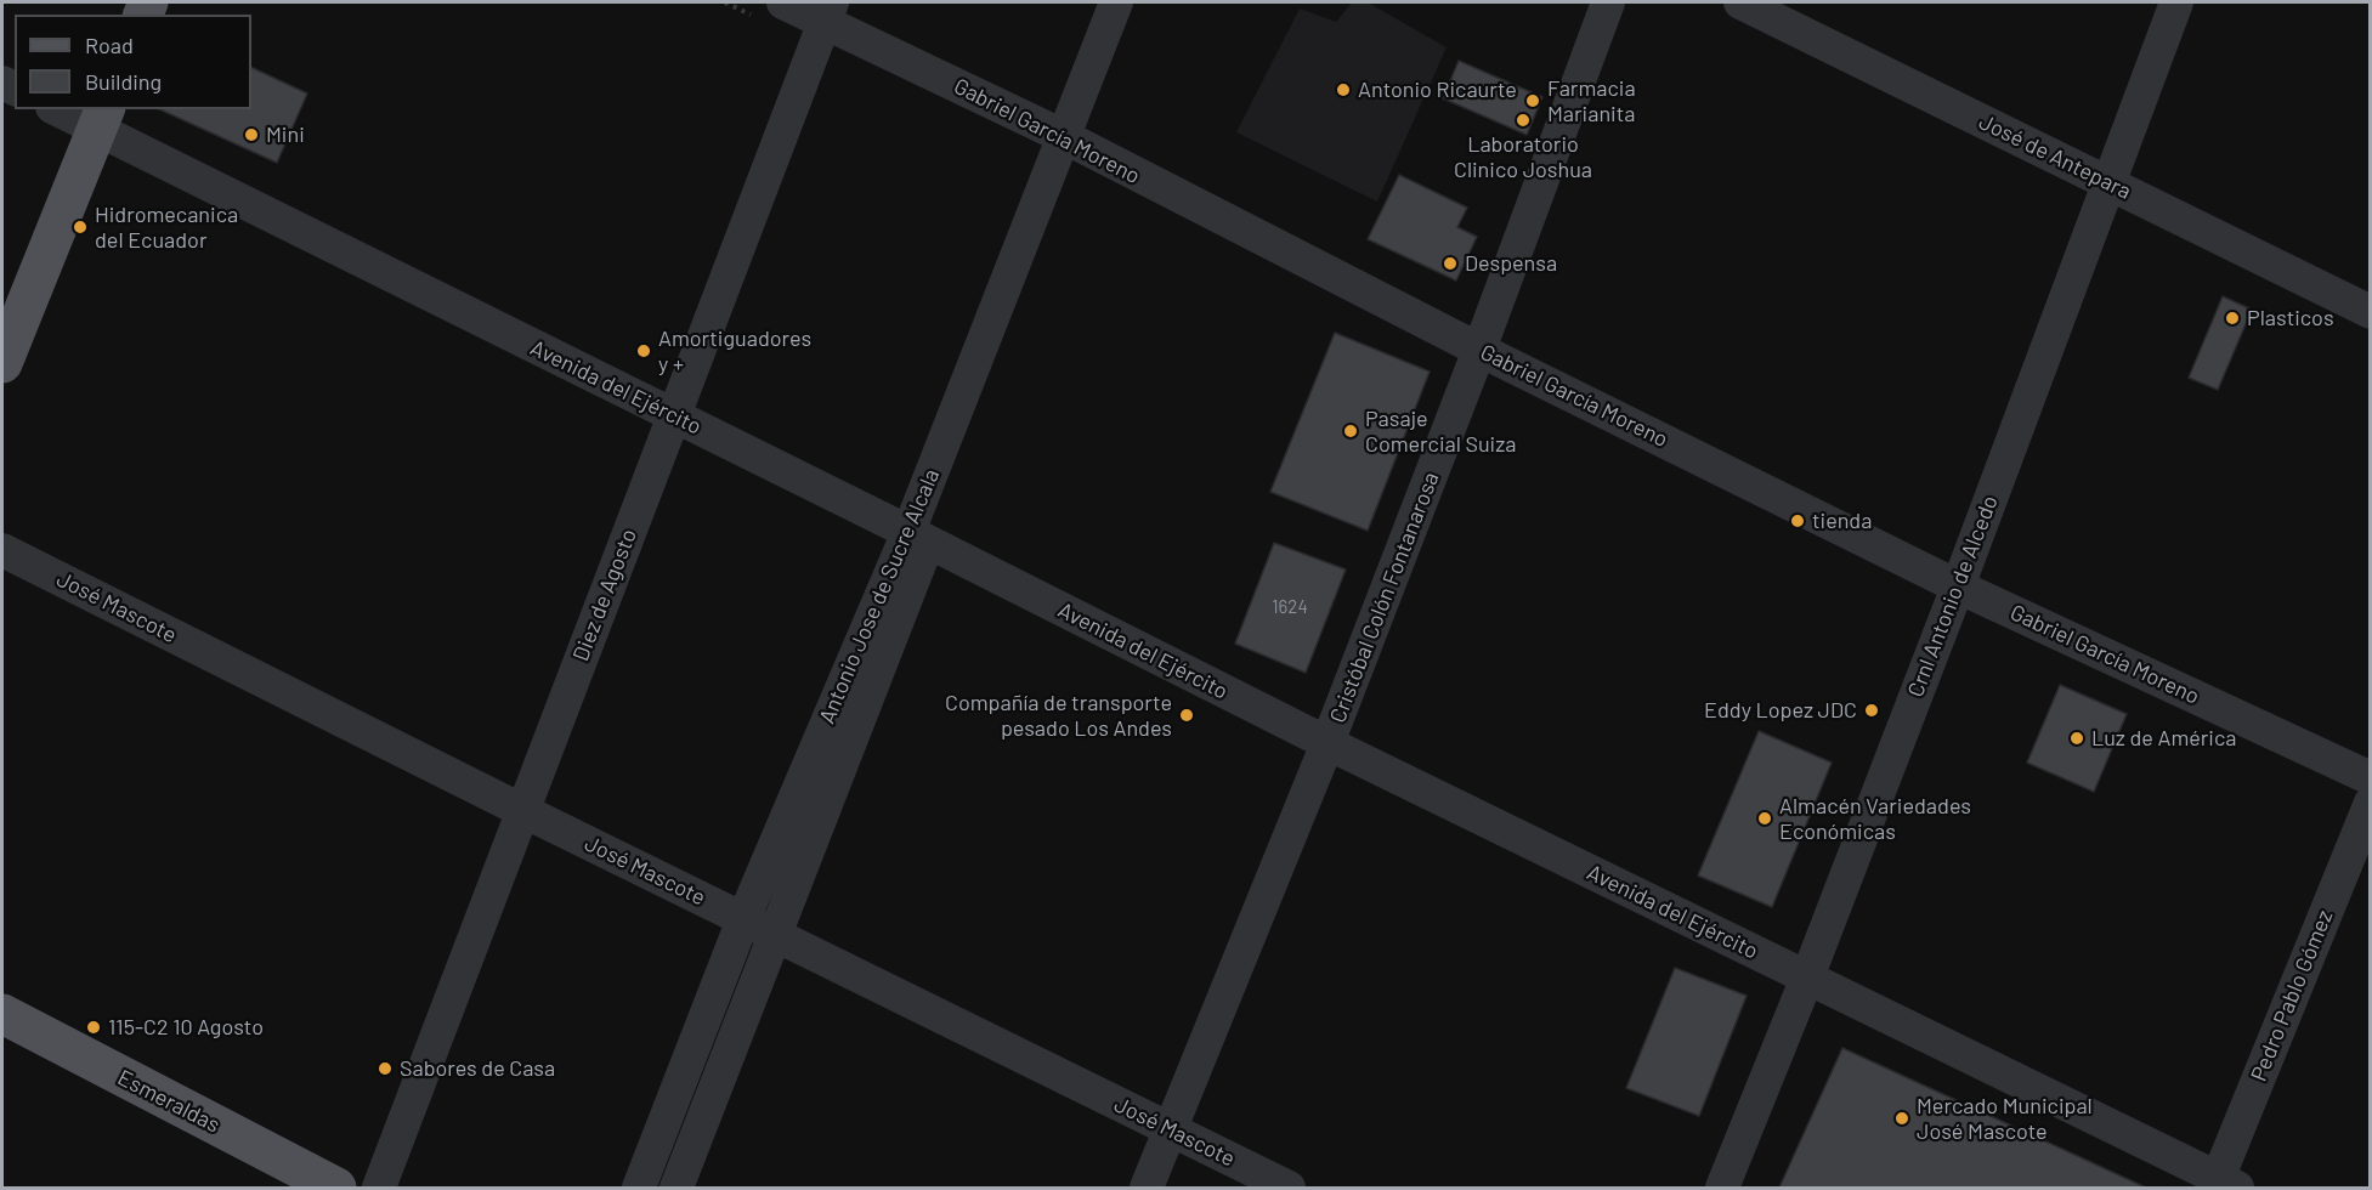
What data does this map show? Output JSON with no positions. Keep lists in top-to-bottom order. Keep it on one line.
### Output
{"streets":{"main road":["Esmeraldas"],"street":["Gabriel García Moreno","José de Antepara","Avenida del Ejército","Diez de Agosto","Antonio Jose de Sucre Alcala","Crnl Antonio de Alcedo","Cristóbal Colón Fontanarosa","José Mascote","Pedro Pablo Gómez"]},"crossings":[["Gabriel García Moreno","Diez de Agosto"],["Gabriel García Moreno","Antonio Jose de Sucre Alcala"],["Gabriel García Moreno","Crnl Antonio de Alcedo"],["Gabriel García Moreno","Cristóbal Colón Fontanarosa"],["José de Antepara","Crnl Antonio de Alcedo"],["Avenida del Ejército","Diez de Agosto"],["Avenida del Ejército","Antonio Jose de Sucre Alcala"],["Avenida del Ejército","Crnl Antonio de Alcedo"],["Avenida del Ejército","Cristóbal Colón Fontanarosa"],["Avenida del Ejército","Pedro Pablo Gómez"],["Diez de Agosto","José Mascote"],["Antonio Jose de Sucre Alcala","José Mascote"],["Cristóbal Colón Fontanarosa","José Mascote"]],"places":["Antonio Ricaurte","Farmacia Marianita","Laboratorio Clinico Joshua","Mini","Hidromecanica del Ecuador","Despensa","Plasticos","Amortiguadores y +","Pasaje Comercial Suiza","tienda","Eddy Lopez JDC","Compañía de transporte pesado Los Andes","Luz de América","Almacén Variedades Económicas","115-C2 10 Agosto","Sabores de Casa","Mercado Municipal José Mascote"],"house_numbers":["1624"],"legend":["Road","Building"]}
